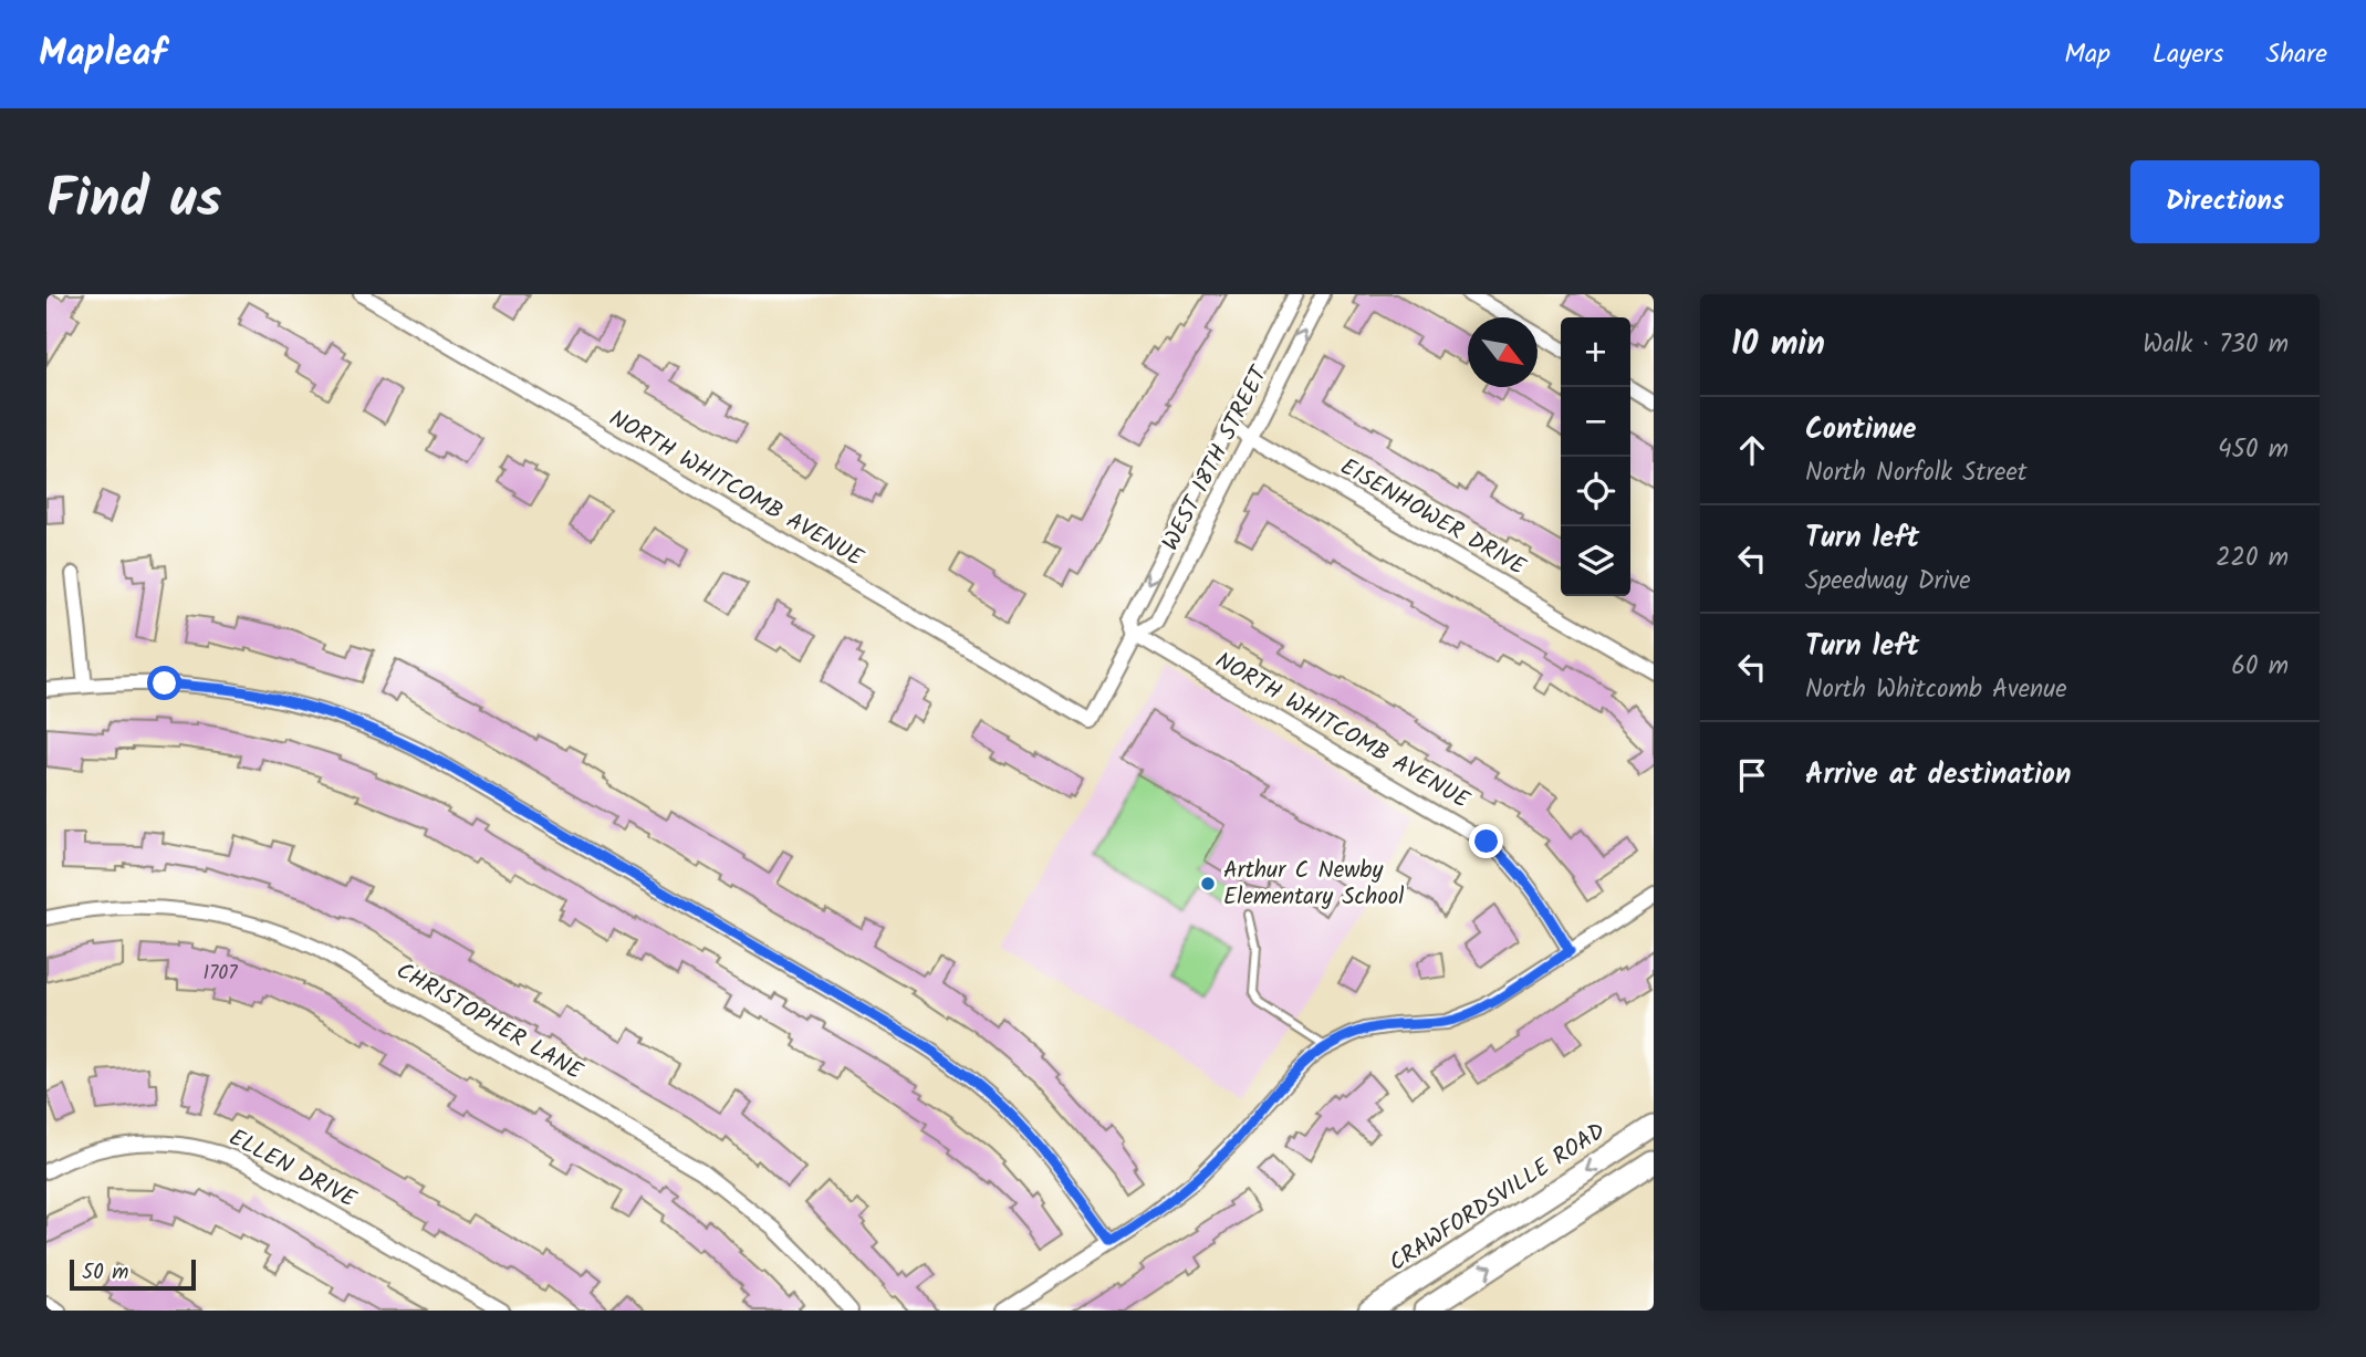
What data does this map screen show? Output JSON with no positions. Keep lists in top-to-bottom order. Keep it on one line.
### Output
{"streets":{"main road":["CRAWFORDSVILLE ROAD"],"street":["WEST 18TH STREET","NORTH WHITCOMB AVENUE","EISENHOWER DRIVE","CHRISTOPHER LANE","ELLEN DRIVE"]},"crossings":[["WEST 18TH STREET","NORTH WHITCOMB AVENUE"],["WEST 18TH STREET","EISENHOWER DRIVE"]],"places":["Arthur C Newby Elementary School"],"house_numbers":["1707"],"scale_bar":"50 m","north":"bottom right","page":{"header":"Mapleaf","nav":["Map","Layers","Share"],"title":"Find us","buttons":"Directions","heading":["10 min","Walk · 730 m"],"map_buttons":["+","−"],"list":[["Continue","North Norfolk Street","450 m"],["Turn left","Speedway Drive","220 m"],["Turn left","North Whitcomb Avenue","60 m"],"Arrive at destination"],"scale":"50 m"}}
